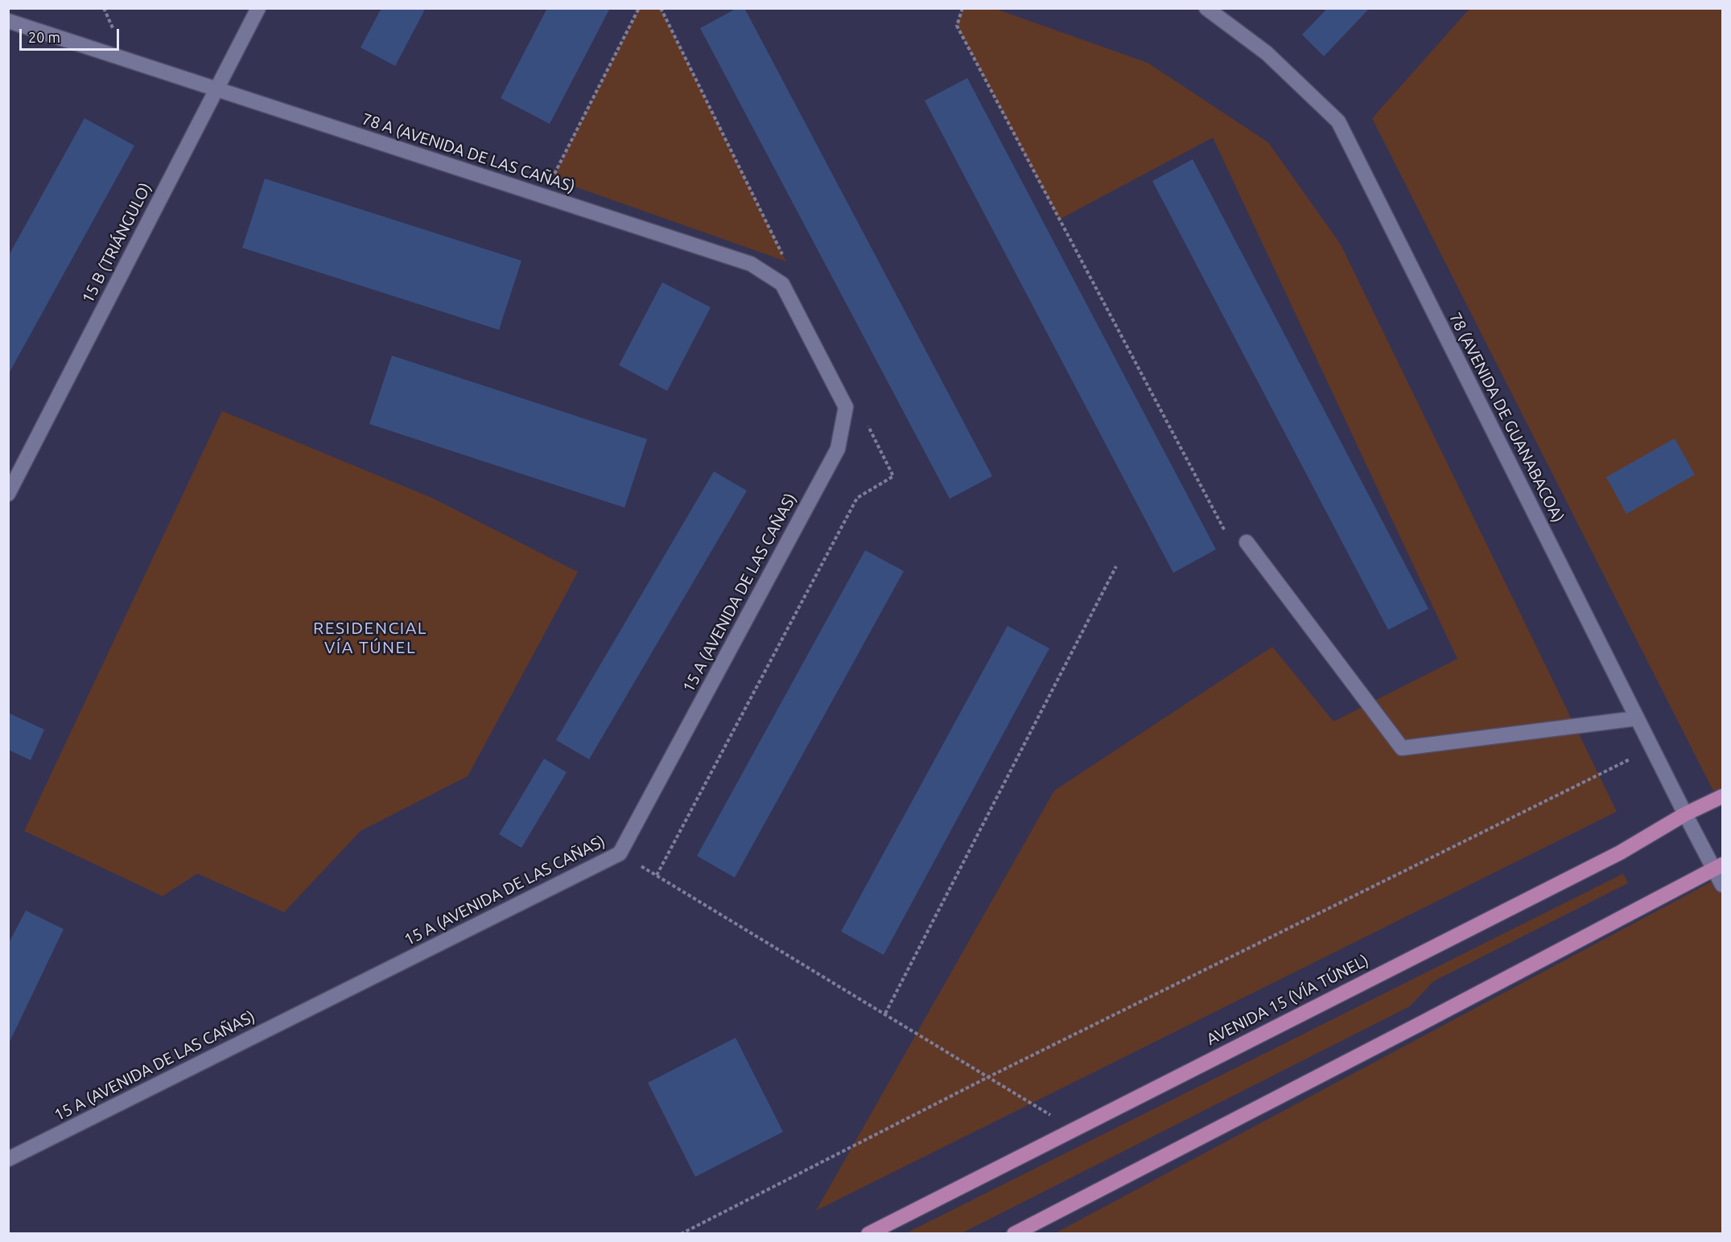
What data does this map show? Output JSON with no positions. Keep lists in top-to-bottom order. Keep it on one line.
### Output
{"streets":{"main road":["AVENIDA 15 (VÍA TÚNEL)"],"street":["78 A (AVENIDA DE LAS CAÑAS)","15 B (TRIÁNGULO)","78 (AVENIDA DE GUANABACOA)","15 A (AVENIDA DE LAS CAÑAS)"]},"crossings":[["78 A (AVENIDA DE LAS CAÑAS)","15 B (TRIÁNGULO)"],["78 A (AVENIDA DE LAS CAÑAS)","15 A (AVENIDA DE LAS CAÑAS)"],["78 (AVENIDA DE GUANABACOA)","AVENIDA 15 (VÍA TÚNEL)"]],"districts":["RESIDENCIAL VÍA TÚNEL"],"scale_bar":"20 m"}
